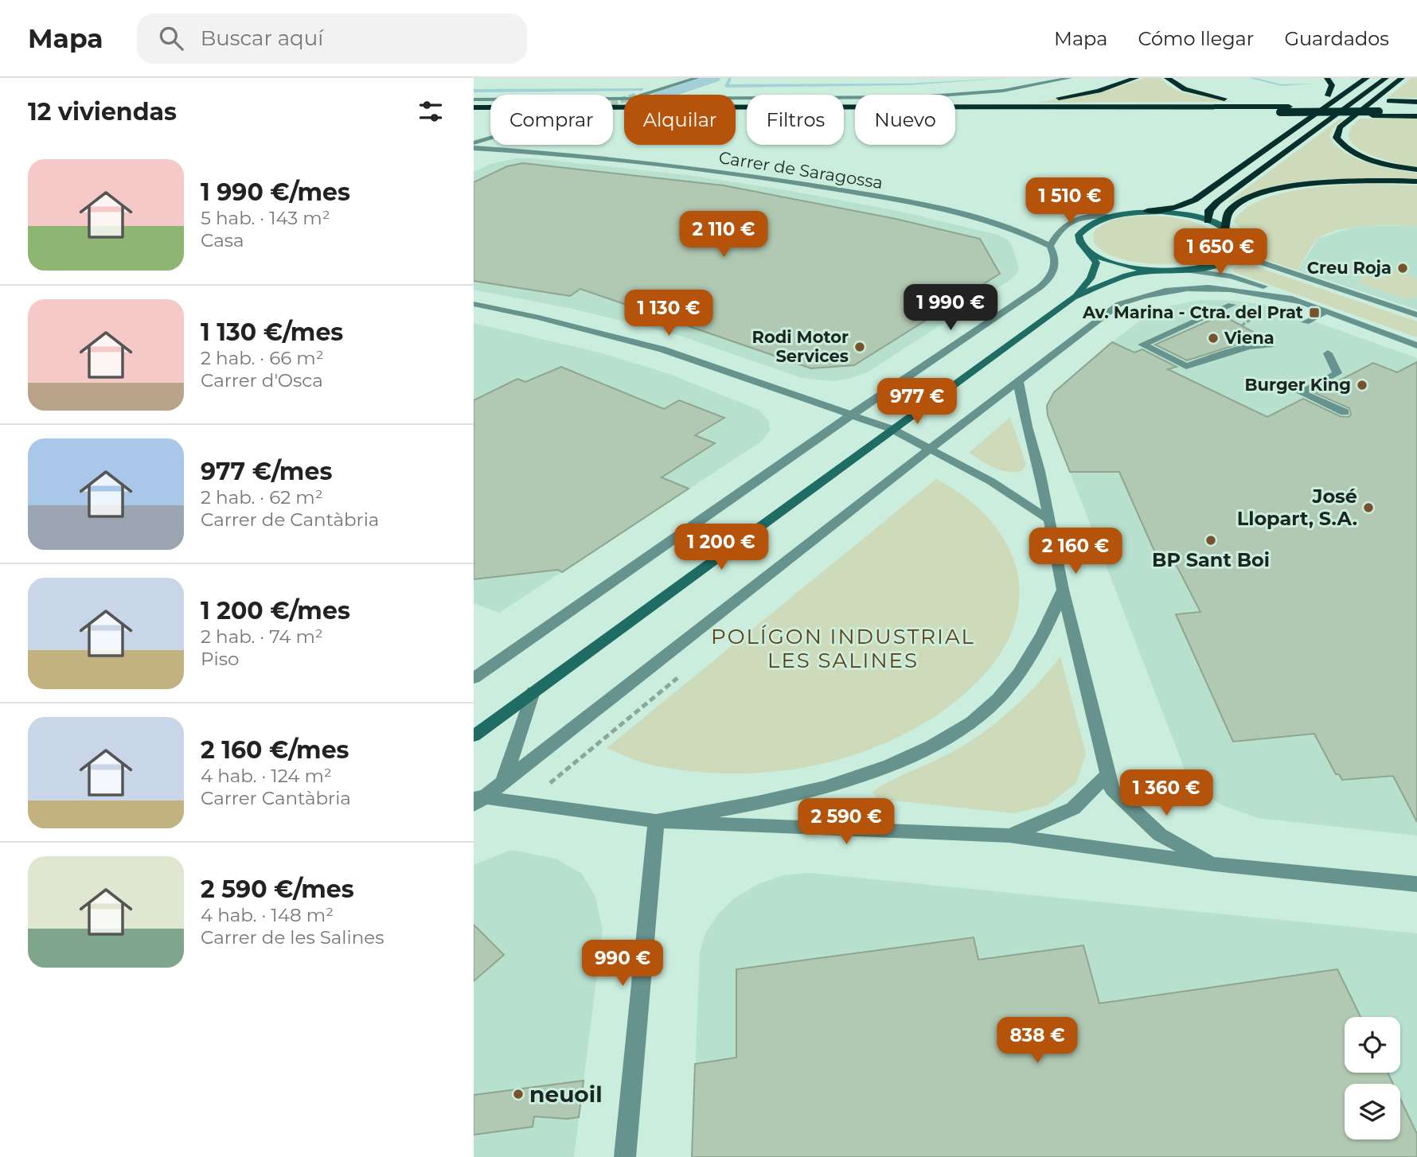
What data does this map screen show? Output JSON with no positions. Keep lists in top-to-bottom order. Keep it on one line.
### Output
{"streets":{"street":["Carrer de Saragossa"]},"districts":["POLÍGON INDUSTRIAL LES SALINES"],"places":{"other":["Creu Roja","Viena","Rodi Motor Services","Burger King","José Llopart, S.A.","BP Sant Boi","neuoil"],"transit":["Av. Marina - Ctra. del Prat"]},"page":{"header":"Mapa","search":"Buscar aquí","nav":["Mapa","Cómo llegar","Guardados"],"heading":"12 viviendas","chip":["Comprar","Alquilar","Filtros","Nuevo"],"list":[{"name":"1 990 €/mes","note":"5 hab. · 143 m² · Casa"},{"name":"1 130 €/mes","note":"2 hab. · 66 m² · Carrer d'Osca"},{"name":"977 €/mes","note":"2 hab. · 62 m² · Carrer de Cantàbria"},{"name":"1 200 €/mes","note":"2 hab. · 74 m² · Piso"},{"name":"2 160 €/mes","note":"4 hab. · 124 m² · Carrer Cantàbria"},{"name":"2 590 €/mes","note":"4 hab. · 148 m² · Carrer de les Salines"}],"price":["1 510 €","2 110 €","1 650 €","1 990 €","1 130 €","977 €","1 200 €","2 160 €","1 360 €","2 590 €","990 €","838 €"]}}
